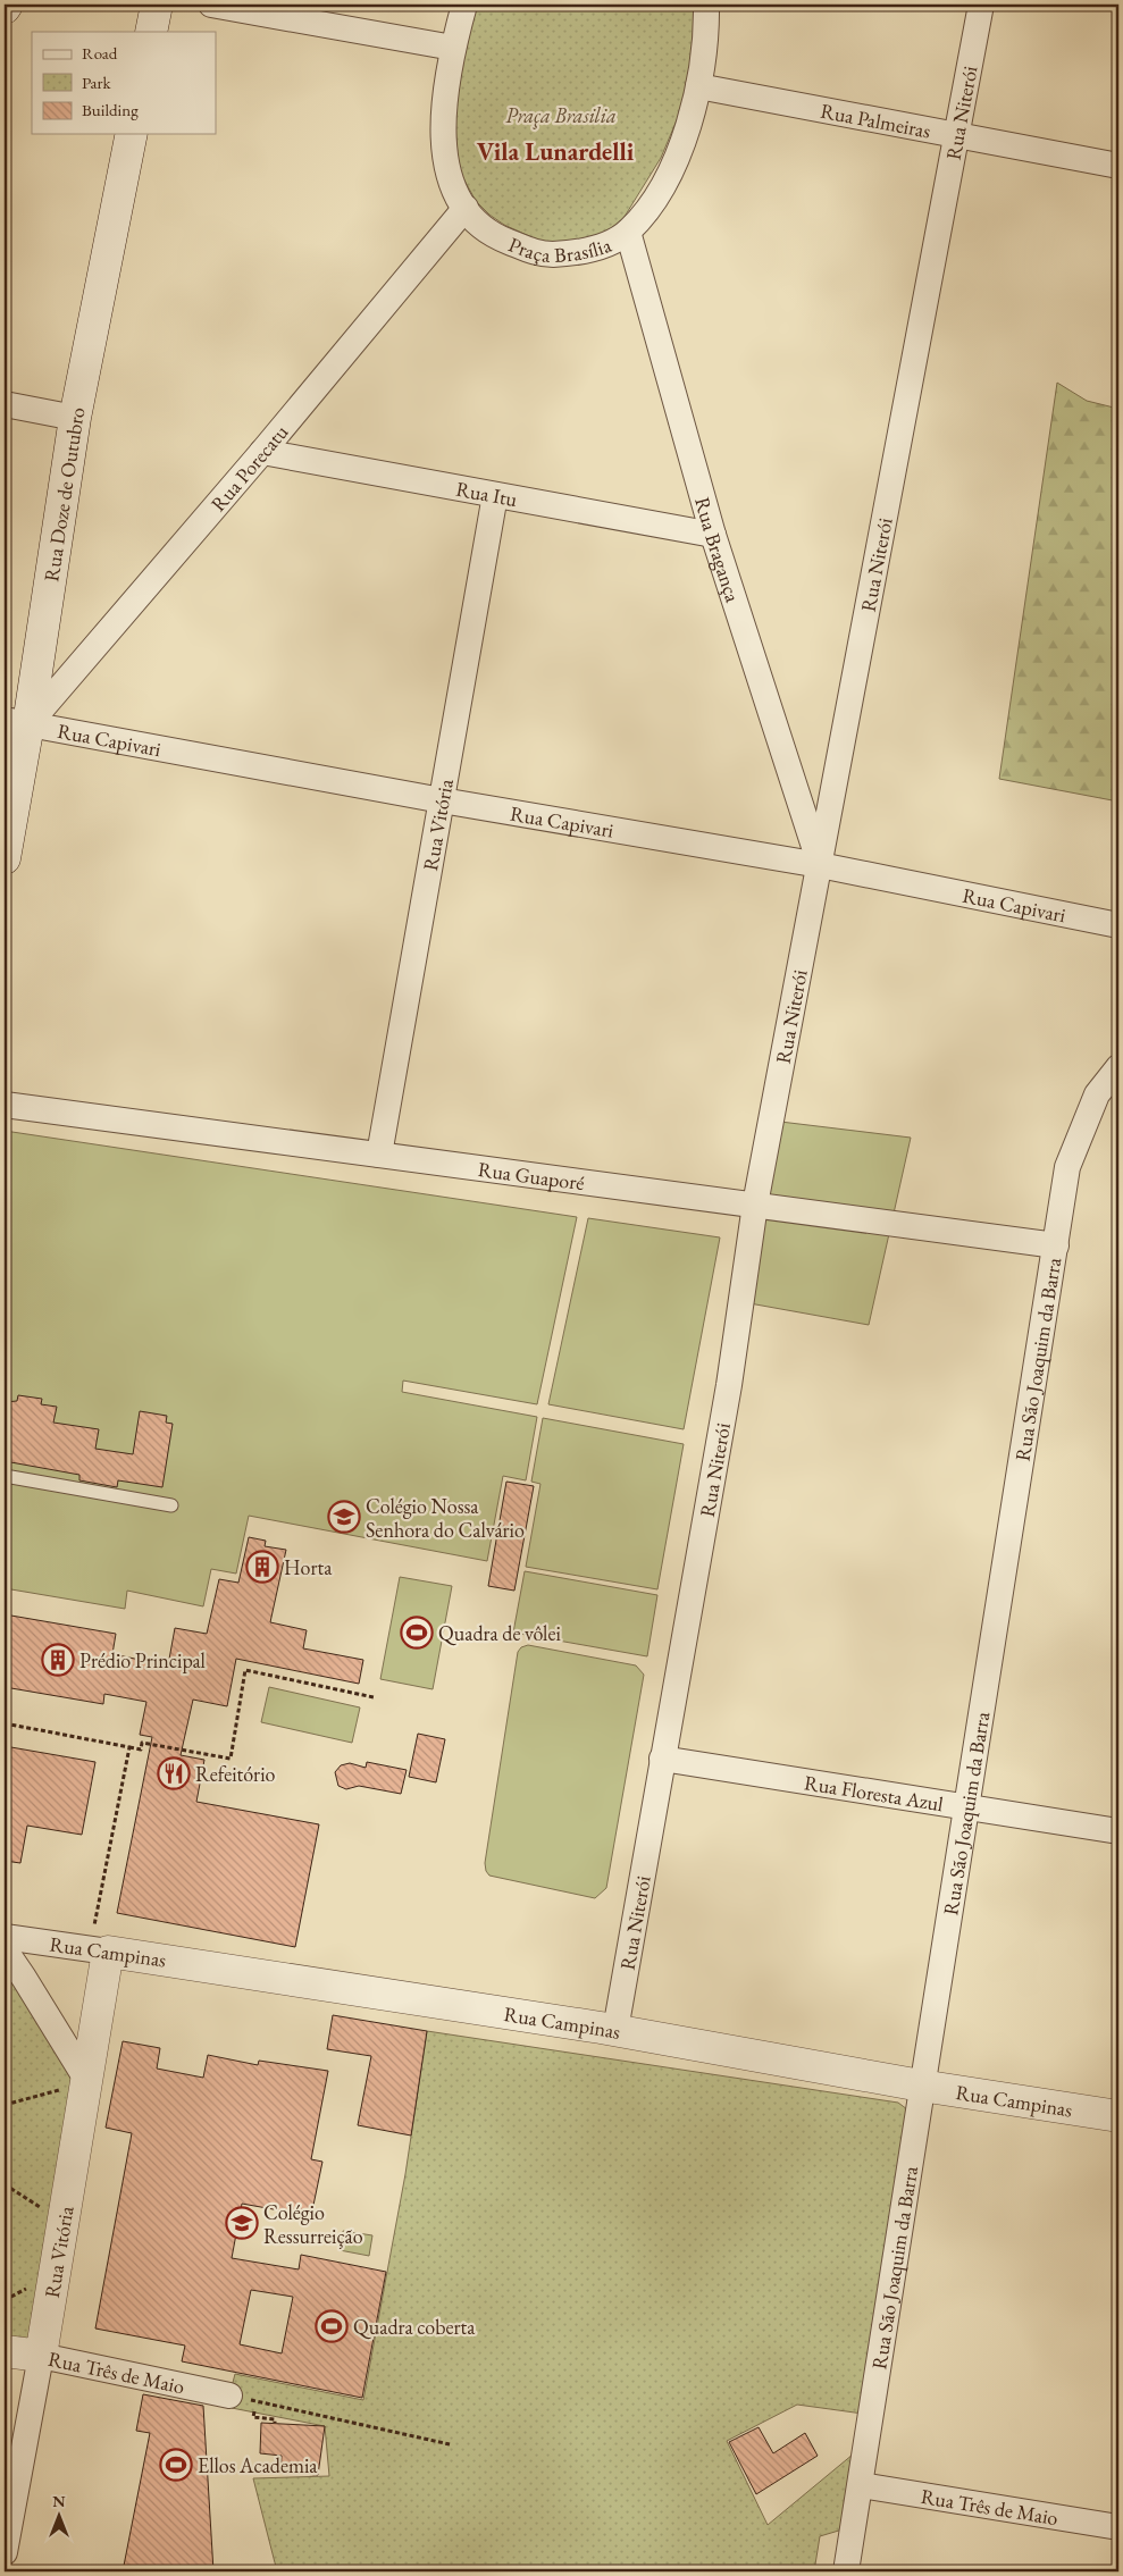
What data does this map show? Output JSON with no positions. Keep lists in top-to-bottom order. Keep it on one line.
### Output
{"streets":{"street":["Rua Niterói","Rua Palmeiras","Praça Brasília","Rua Porecatu","Rua Doze de Outubro","Rua Itu","Rua Bragança","Rua Capivari","Rua Vitória","Rua Guaporé","Rua São Joaquim da Barra","Rua Floresta Azul","Rua Campinas","Rua Três de Maio"]},"crossings":[["Rua Niterói","Rua Palmeiras"],["Rua Niterói","Rua Bragança"],["Rua Niterói","Rua Capivari"],["Rua Niterói","Rua Guaporé"],["Rua Niterói","Rua Floresta Azul"],["Rua Niterói","Rua Campinas"],["Rua Palmeiras","Praça Brasília"],["Praça Brasília","Rua Porecatu"],["Praça Brasília","Rua Bragança"],["Rua Porecatu","Rua Doze de Outubro"],["Rua Porecatu","Rua Itu"],["Rua Porecatu","Rua Capivari"],["Rua Doze de Outubro","Rua Capivari"],["Rua Itu","Rua Bragança"],["Rua Itu","Rua Vitória"],["Rua Bragança","Rua Capivari"],["Rua Capivari","Rua Vitória"],["Rua Vitória","Rua Guaporé"],["Rua Vitória","Rua Campinas"],["Rua Vitória","Rua Três de Maio"],["Rua Guaporé","Rua São Joaquim da Barra"],["Rua São Joaquim da Barra","Rua Floresta Azul"],["Rua São Joaquim da Barra","Rua Campinas"],["Rua São Joaquim da Barra","Rua Três de Maio"]],"districts":["Vila Lunardelli"],"parks":["Praça Brasilia"],"places":{"school or university":["Colégio Nossa Senhora do Calvário","Colégio Ressurreição"],"building":["Horta","Prédio Principal"],"sports":["Quadra de vôlei","Quadra coberta","Ellos Academia"],"restaurant":["Refeitório"]},"legend":["Road","Park","Building"],"north":"top"}
